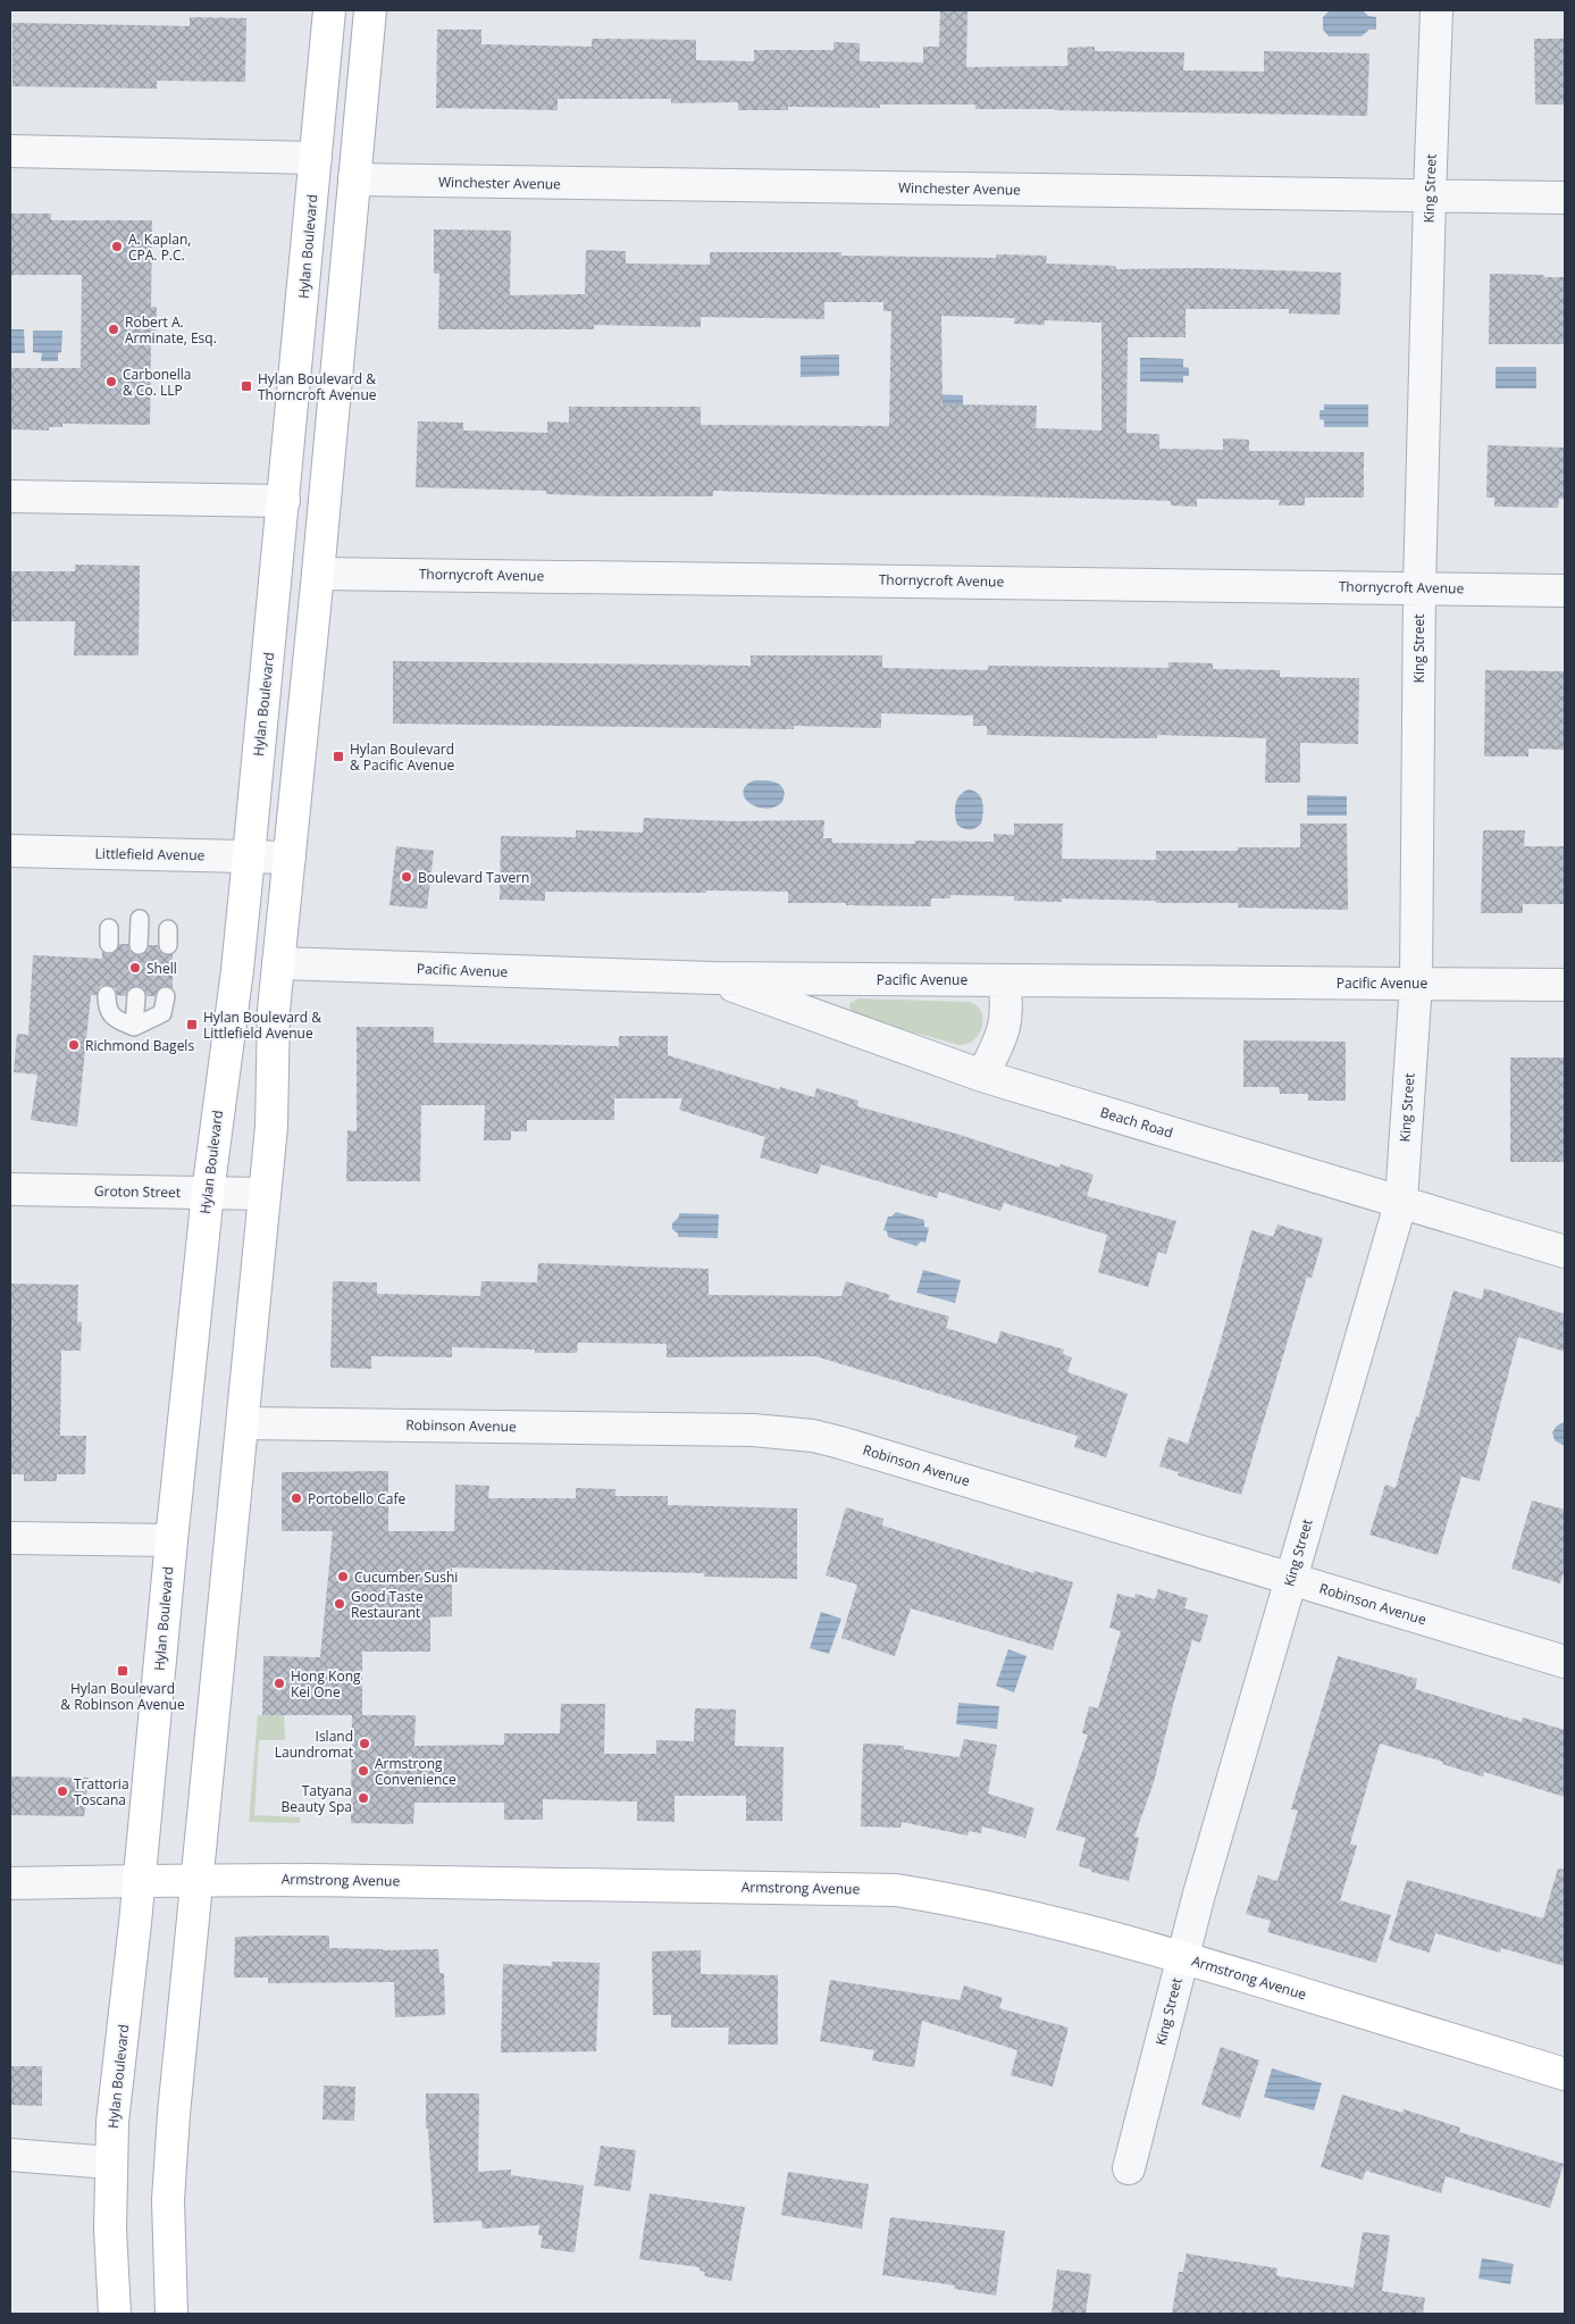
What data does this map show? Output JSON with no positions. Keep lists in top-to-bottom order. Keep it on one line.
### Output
{"streets":{"main road":["Hylan Boulevard","Armstrong Avenue"],"street":["Winchester Avenue","King Street","Thornycroft Avenue","Littlefield Avenue","Pacific Avenue","Beach Road","Groton Street","Robinson Avenue"]},"crossings":[["Winchester Avenue","King Street"],["King Street","Thornycroft Avenue"],["King Street","Pacific Avenue"],["King Street","Beach Road"],["King Street","Robinson Avenue"],["King Street","Armstrong Avenue"],["Hylan Boulevard","Littlefield Avenue"],["Hylan Boulevard","Groton Street"],["Hylan Boulevard","Armstrong Avenue"],["Pacific Avenue","Beach Road"]],"places":{"other":["A. Kaplan, CPA. P.C.","Robert A. Arminate, Esq.","Carbonella & Co. LLP","Boulevard Tavern","Shell","Richmond Bagels","Portobello Cafe","Cucumber Sushi","Good Taste Restaurant","Hong Kong Kei One","Island Laundromat","Armstrong Convenience","Trattoria Toscana","Tatyana Beauty Spa"],"transit":["Hylan Boulevard & Thorncroft Avenue","Hylan Boulevard & Pacific Avenue","Hylan Boulevard & Littlefield Avenue","Hylan Boulevard & Robinson Avenue"]}}
